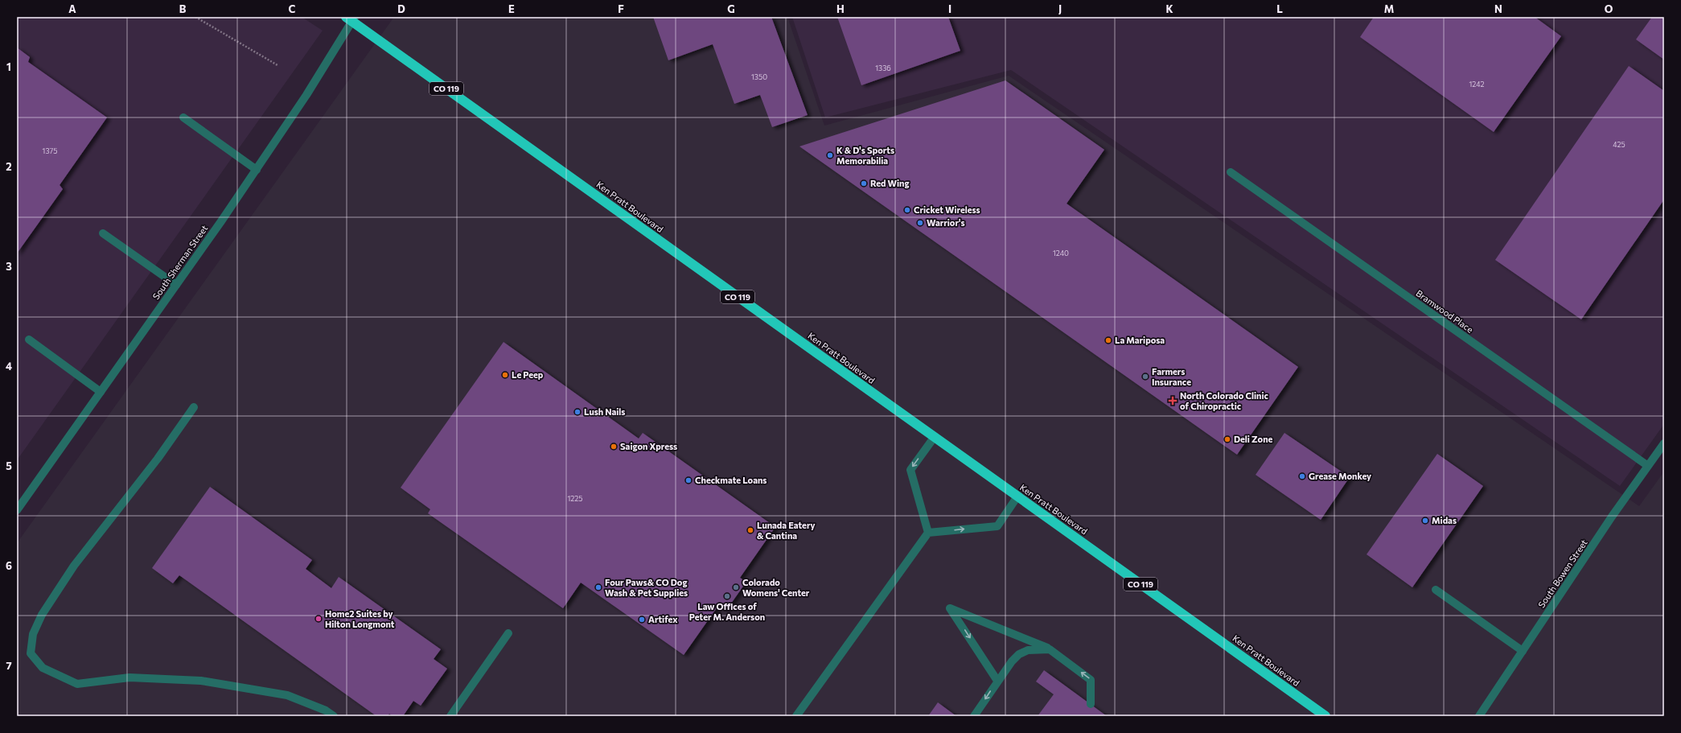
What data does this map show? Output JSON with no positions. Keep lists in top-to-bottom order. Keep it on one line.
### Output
{"streets":{"highway":["CO 119","Ken Pratt Boulevard"],"street":["South Sherman Street","Bramwood Place","South Bowen Street"]},"crossings":[["Ken Pratt Boulevard","South Sherman Street"],["Bramwood Place","South Bowen Street"]],"places":{"other":["K & D's Sports Memorabilia","Red Wing","Cricket Wireless","Warrior's","La Mariposa","Le Peep","Farmers Insurance","Lush Nails","Deli Zone","Saigon Xpress","Grease Monkey","Checkmate Loans","Midas","Lunada Eatery & Cantina","Four Paws& CO Dog Wash & Pet Supplies","Colorado Womens' Center","Law Offices of Peter M. Anderson","Home2 Suites by Hilton Longmont","Artifex"],"health":["North Colorado Clinic of Chiropractic"]},"house_numbers":["1336","1350","1242","425","1375","1240","1225"],"grid":{"columns":["A","B","C","D","E","F","G","H","I","J","K","L","M","N","O"],"rows":["1","2","3","4","5","6","7"]}}
